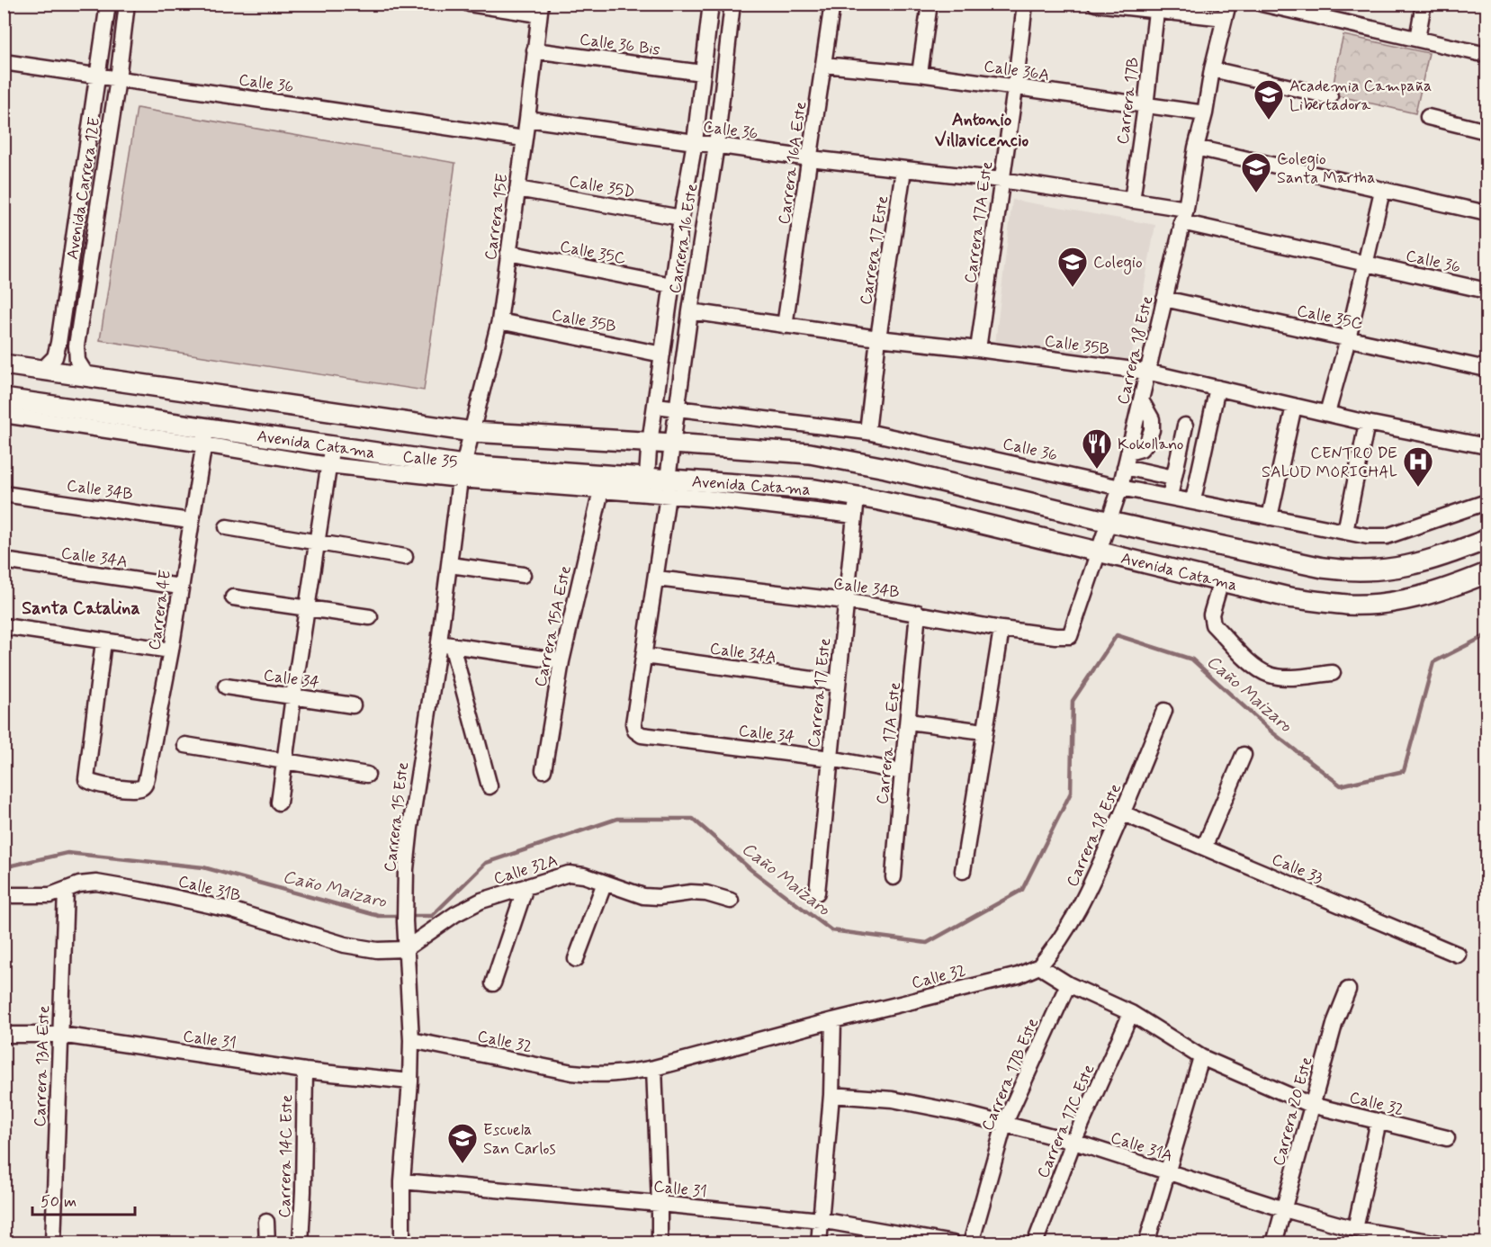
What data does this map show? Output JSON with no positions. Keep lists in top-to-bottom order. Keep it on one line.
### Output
{"streets":{"main road":["Avenida Catama"],"street":["Calle 36 Bis","Calle 36A","Calle 36","Carrera 17B","Carrera 16A Este","Calle 35D","Avenida Carrera 12E","Carrera 15E","Carrera 17A Este","Carrera 16 Este","Carrera 17 Este","Calle 35C","Calle 35B","Carrera 18 Este","Calle 35","Calle 34B","Calle 34A","Carrera 4E","Carrera 15A Este","Calle 34","Carrera 15 Este","Calle 33","Calle 32A","Calle 31B","Calle 32","Calle 31","Carrera 13A Este","Carrera 17B Este","Carrera 20 Este","Carrera 17C Este","Calle 31A","Carrera 14C Este"]},"crossings":[["Calle 36 Bis","Carrera 15E"],["Calle 36 Bis","Carrera 16 Este"],["Calle 36A","Carrera 17B"],["Calle 36A","Carrera 16A Este"],["Calle 36A","Carrera 17A Este"],["Calle 36A","Carrera 18 Este"],["Calle 36","Carrera 17B"],["Calle 36","Carrera 16A Este"],["Calle 36","Avenida Carrera 12E"],["Calle 36","Carrera 15E"],["Calle 36","Carrera 17A Este"],["Calle 36","Carrera 16 Este"],["Calle 36","Carrera 17 Este"],["Calle 36","Carrera 18 Este"],["Carrera 16A Este","Calle 35B"],["Calle 35D","Carrera 15E"],["Calle 35D","Carrera 16 Este"],["Avenida Carrera 12E","Avenida Catama"],["Carrera 15E","Calle 35C"],["Carrera 15E","Calle 35B"],["Carrera 15E","Avenida Catama"],["Carrera 15E","Carrera 15 Este"],["Carrera 17A Este","Calle 35B"],["Carrera 17A Este","Calle 34B"],["Carrera 17A Este","Calle 34"],["Carrera 16 Este","Calle 35C"],["Carrera 16 Este","Calle 35B"],["Carrera 16 Este","Avenida Catama"],["Carrera 16 Este","Calle 35"],["Carrera 16 Este","Calle 34B"],["Carrera 16 Este","Calle 34A"],["Carrera 16 Este","Calle 34"],["Carrera 17 Este","Calle 35B"],["Carrera 17 Este","Avenida Catama"],["Carrera 17 Este","Calle 34B"],["Carrera 17 Este","Calle 34A"],["Carrera 17 Este","Calle 34"],["Calle 35C","Carrera 18 Este"],["Calle 35B","Carrera 18 Este"],["Carrera 18 Este","Avenida Catama"],["Carrera 18 Este","Calle 34B"],["Carrera 18 Este","Calle 33"],["Carrera 18 Este","Calle 32"],["Avenida Catama","Calle 35"],["Avenida Catama","Carrera 4E"],["Avenida Catama","Carrera 15 Este"],["Calle 35","Carrera 4E"],["Calle 35","Carrera 15A Este"],["Calle 35","Carrera 15 Este"],["Calle 34B","Carrera 4E"],["Calle 34A","Carrera 4E"],["Carrera 15 Este","Calle 32A"],["Carrera 15 Este","Calle 31B"],["Carrera 15 Este","Calle 32"],["Carrera 15 Este","Calle 31"],["Calle 32A","Calle 31B"],["Calle 31B","Carrera 13A Este"],["Calle 32","Carrera 17B Este"],["Calle 32","Carrera 20 Este"],["Calle 32","Carrera 17C Este"],["Calle 31","Carrera 13A Este"],["Calle 31","Carrera 14C Este"],["Carrera 17B Este","Calle 31A"],["Carrera 20 Este","Calle 31A"],["Carrera 17C Este","Calle 31A"]],"districts":["Antonio Villavicencio","Santa Catalina"],"water":["Caño Maizaro"],"places":{"school or university":["Academia Campaña Libertadora","Colegio Santa Martha","Colegio","Escuela San Carlos"],"restaurant":["Kokollano"],"hospital":["CENTRO DE SALUD MORICHAL"]},"scale_bar":"50 m"}
